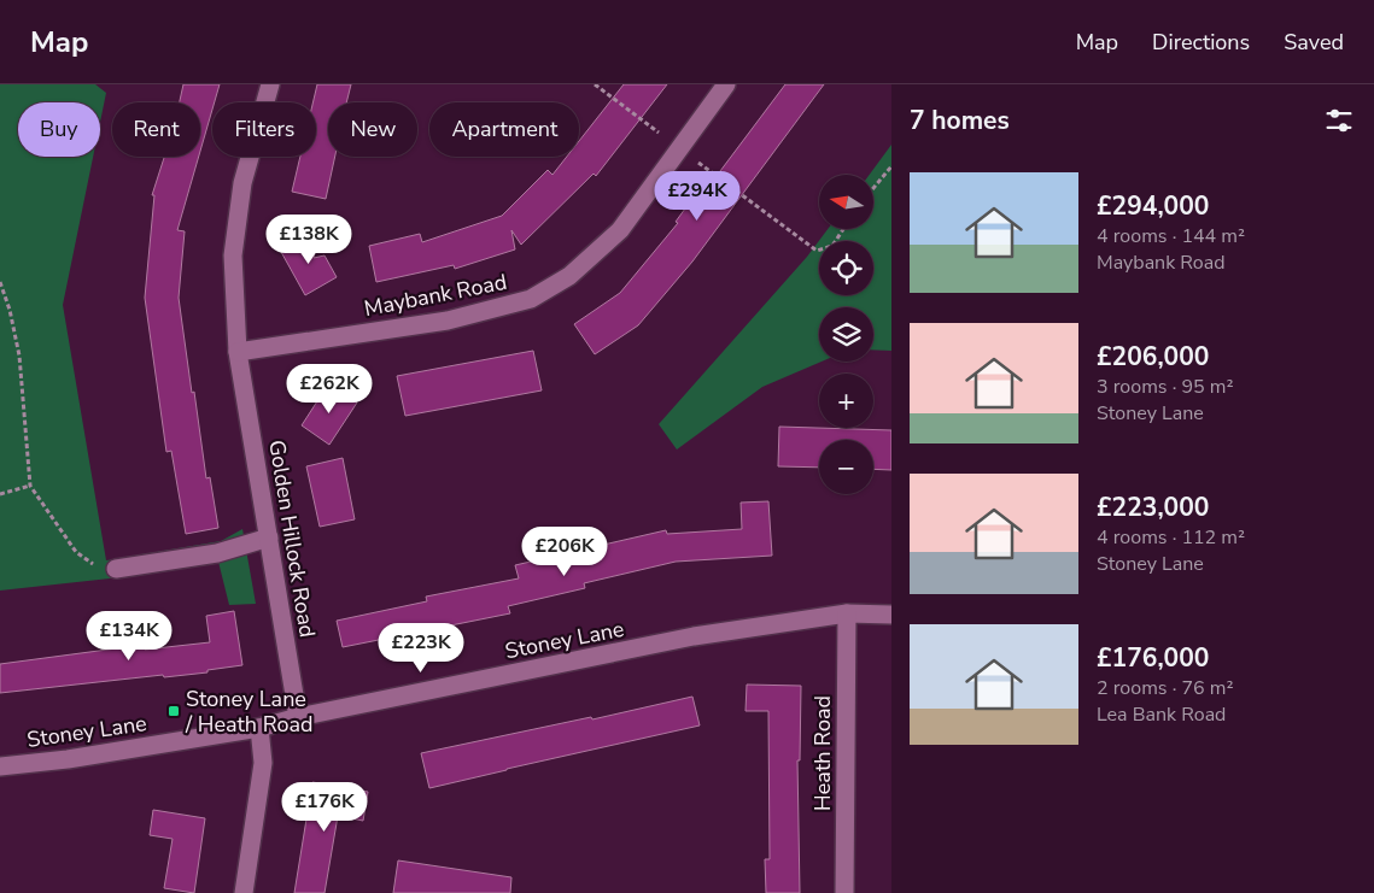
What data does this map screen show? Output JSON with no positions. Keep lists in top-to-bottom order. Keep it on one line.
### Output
{"streets":{"street":["Maybank Road","Golden Hillock Road","Stoney Lane","Heath Road"]},"crossings":[["Maybank Road","Golden Hillock Road"],["Golden Hillock Road","Stoney Lane"],["Stoney Lane","Heath Road"]],"places":{"transit":["Stoney Lane / Heath Road"]},"north":"left","page":{"header":"Map","nav":["Map","Directions","Saved"],"heading":"7 homes","chip":["Buy","Rent","Filters","New","Apartment"],"list":[{"name":"£294,000","note":"4 rooms · 144 m² · Maybank Road"},{"name":"£206,000","note":"3 rooms · 95 m² · Stoney Lane"},{"name":"£223,000","note":"4 rooms · 112 m² · Stoney Lane"},{"name":"£176,000","note":"2 rooms · 76 m² · Lea Bank Road"}],"price":["£294K","£138K","£262K","£206K","£134K","£223K","£176K"],"map_buttons":["+","−"]}}
